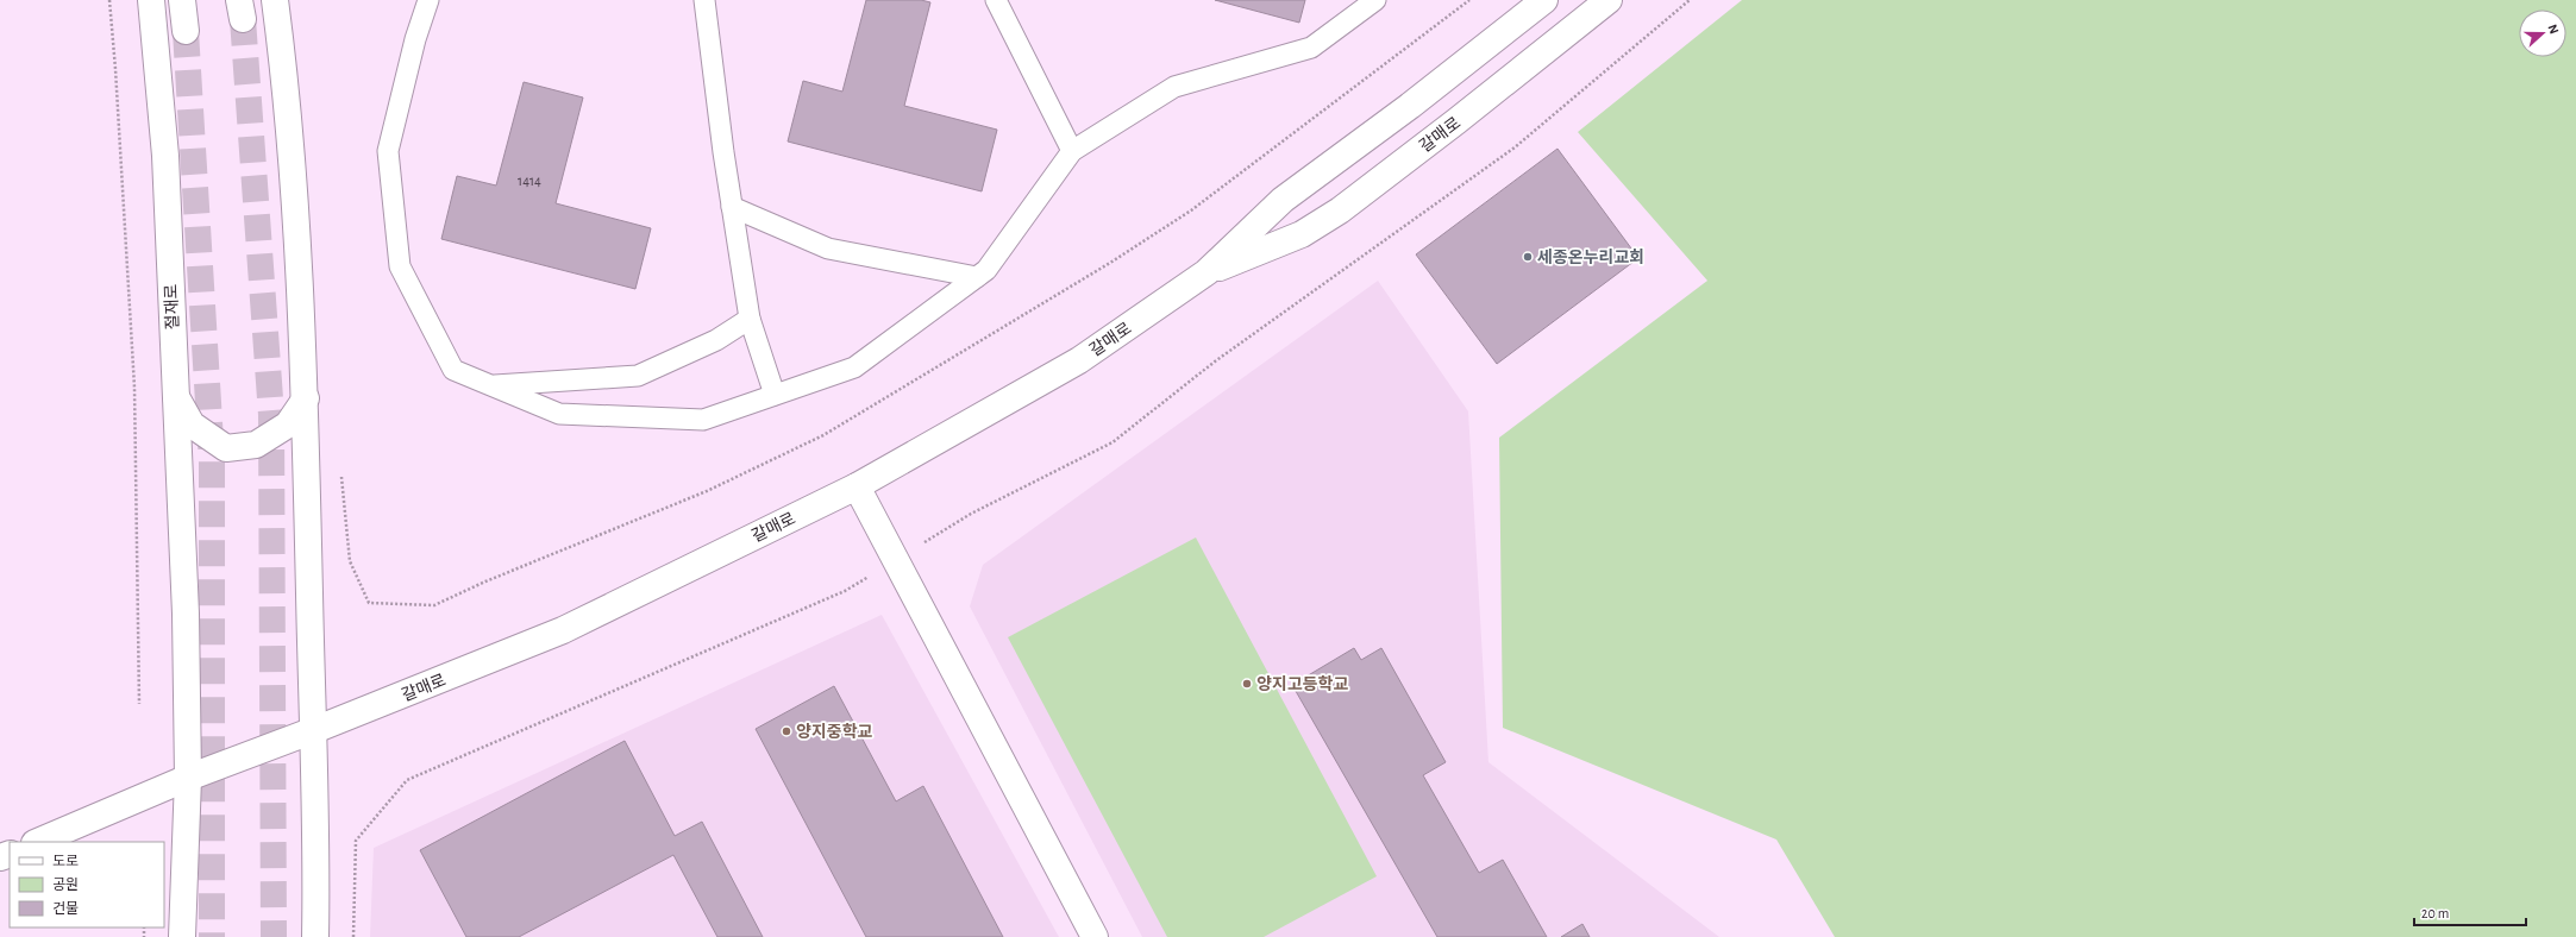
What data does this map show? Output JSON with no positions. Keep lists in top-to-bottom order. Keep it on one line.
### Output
{"streets":{"street":["갈매로","절재로"]},"crossings":[["갈매로","절재로"]],"places":["세종온누리교회","양지고등학교","양지중학교"],"house_numbers":["1414"],"legend":["도로","공원","건물"],"scale_bar":"20 m","north":"right"}
